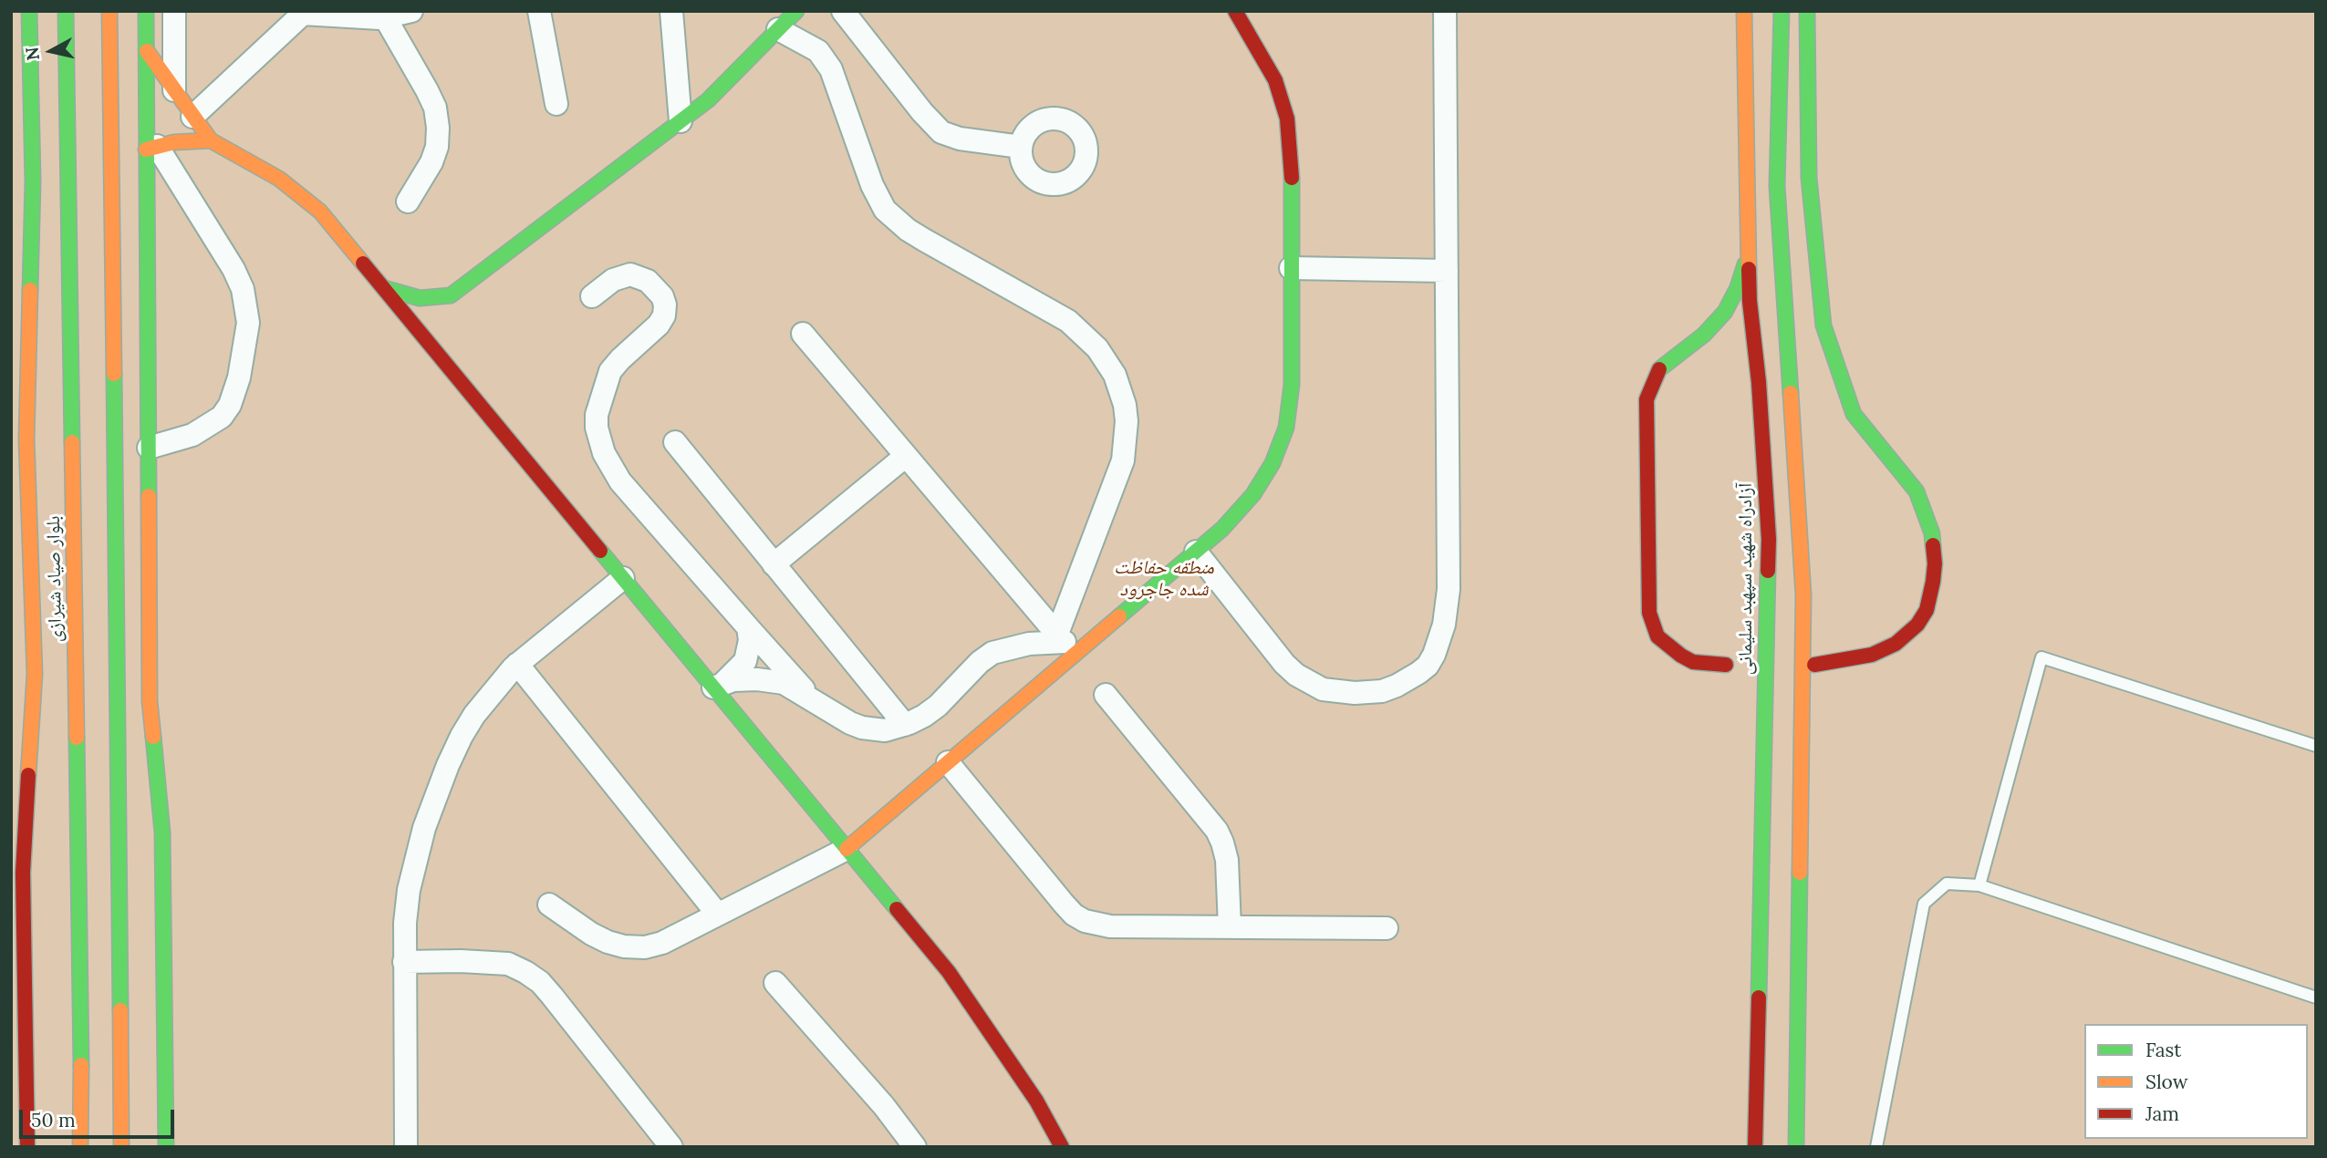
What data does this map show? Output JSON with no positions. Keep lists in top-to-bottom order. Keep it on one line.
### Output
{"streets":{"main road":["بلوار صیاد شیرازی","آزادراه شهید سپهبد سلیمانی"]},"parks":["منطقه حفاظت شده جاجرود"],"legend":["Fast","Slow","Jam"],"scale_bar":"50 m","north":"left"}
